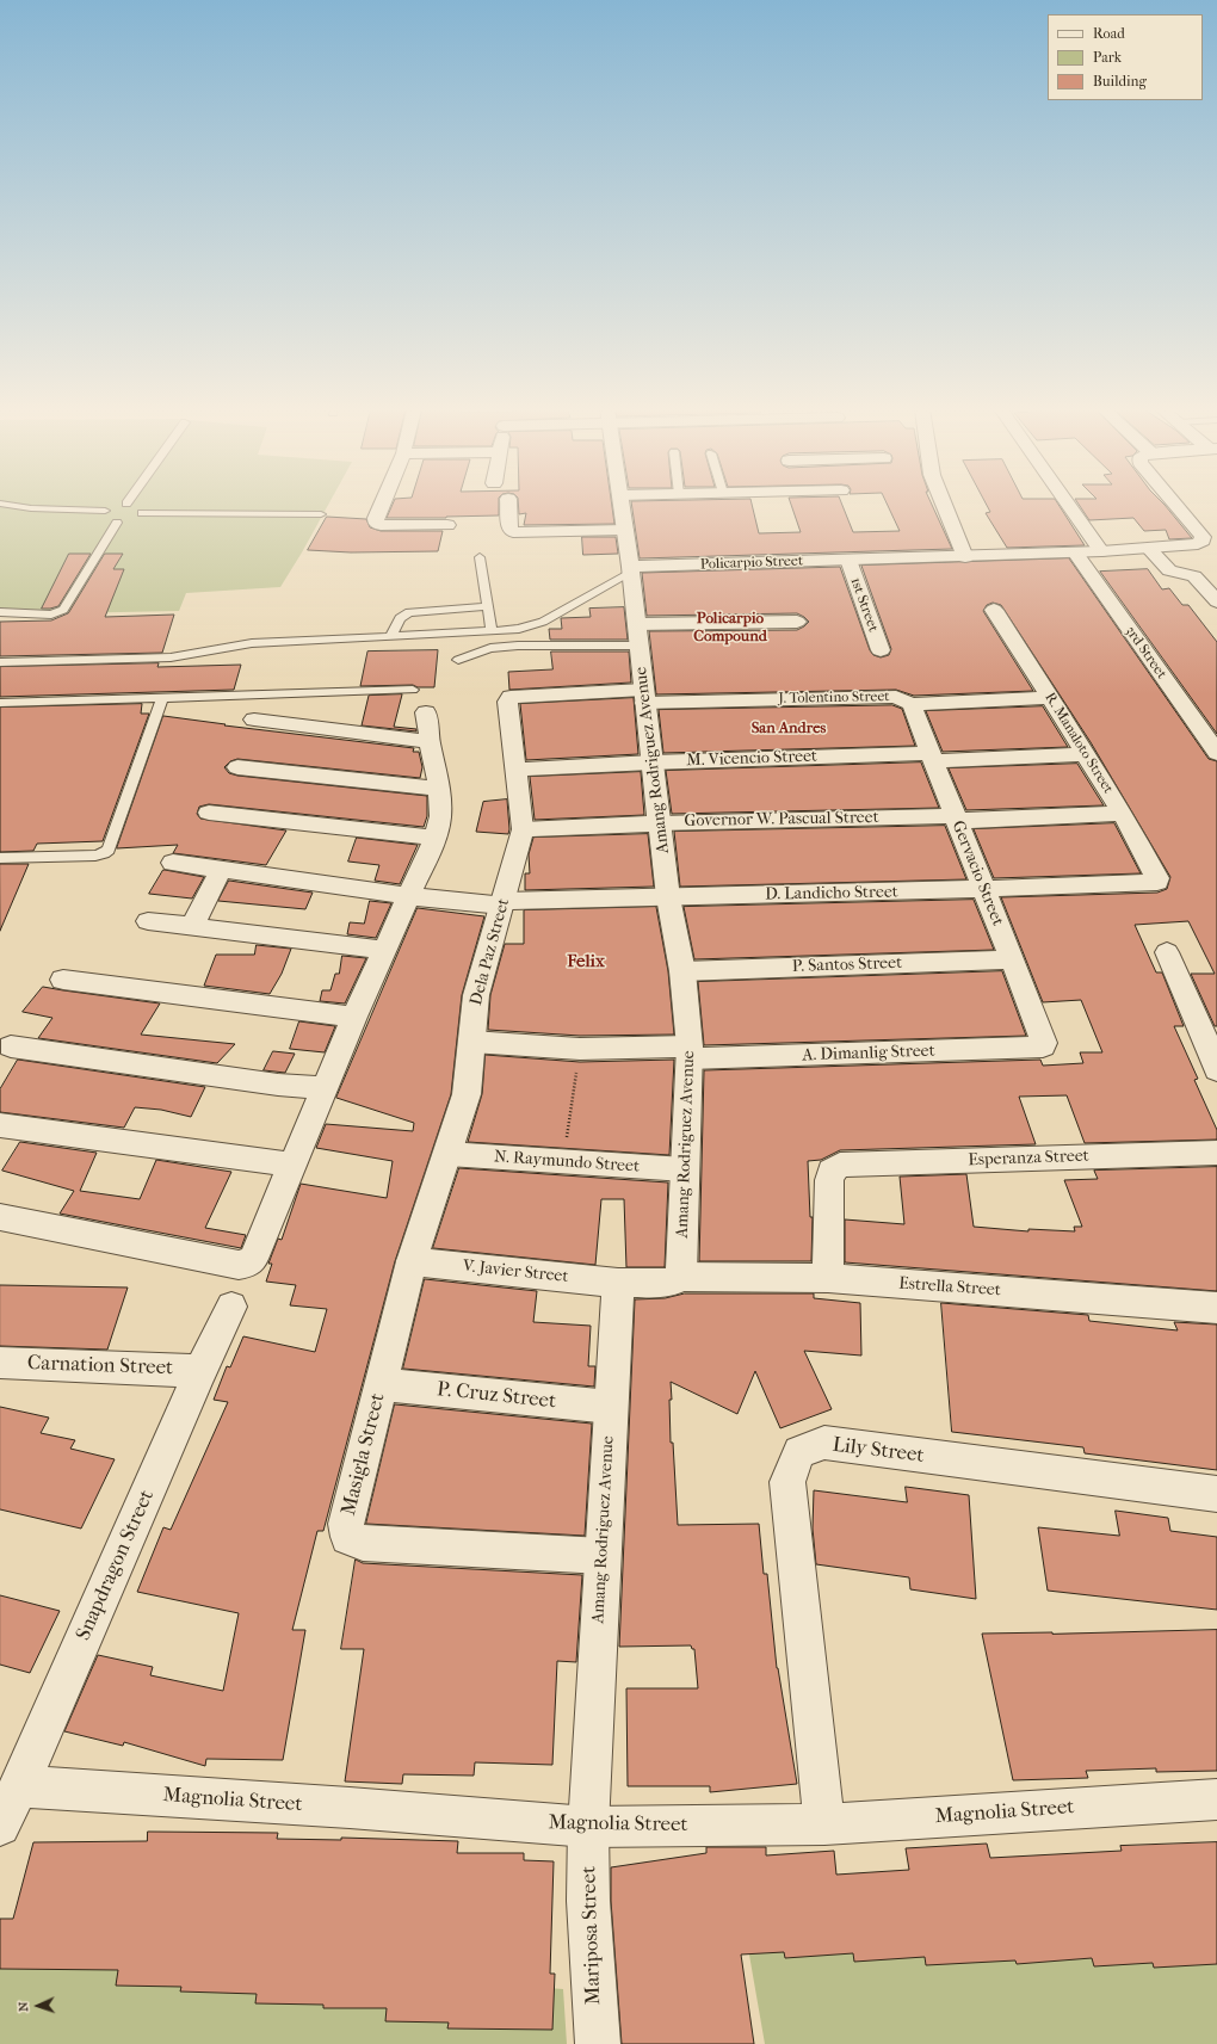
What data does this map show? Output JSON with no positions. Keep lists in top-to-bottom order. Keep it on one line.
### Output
{"streets":{"street":["Policarpio Street","1st Street","3rd Street","J. Tolentino Street","R. Manaloto Street","M. Vicencio Street","Amang Rodriguez Avenue","Governor W. Pascual Street","Gervacio Street","D. Landicho Street","Dela Paz Street","P. Santos Street","A. Dimanlig Street","Esperanza Street","N. Raymundo Street","V. Javier Street","Estrella Street","Carnation Street","P. Cruz Street","Lily Street","Masigla Street","Snapdragon Street","Magnolia Street","Mariposa Street"]},"crossings":[["Policarpio Street","1st Street"],["Policarpio Street","3rd Street"],["Policarpio Street","Amang Rodriguez Avenue"],["J. Tolentino Street","R. Manaloto Street"],["J. Tolentino Street","Amang Rodriguez Avenue"],["J. Tolentino Street","Gervacio Street"],["J. Tolentino Street","Dela Paz Street"],["R. Manaloto Street","M. Vicencio Street"],["R. Manaloto Street","Governor W. Pascual Street"],["R. Manaloto Street","D. Landicho Street"],["M. Vicencio Street","Amang Rodriguez Avenue"],["M. Vicencio Street","Gervacio Street"],["M. Vicencio Street","Dela Paz Street"],["Amang Rodriguez Avenue","Governor W. Pascual Street"],["Amang Rodriguez Avenue","D. Landicho Street"],["Amang Rodriguez Avenue","P. Santos Street"],["Amang Rodriguez Avenue","A. Dimanlig Street"],["Amang Rodriguez Avenue","N. Raymundo Street"],["Amang Rodriguez Avenue","V. Javier Street"],["Amang Rodriguez Avenue","Estrella Street"],["Amang Rodriguez Avenue","P. Cruz Street"],["Amang Rodriguez Avenue","Masigla Street"],["Amang Rodriguez Avenue","Magnolia Street"],["Amang Rodriguez Avenue","Mariposa Street"],["Governor W. Pascual Street","Gervacio Street"],["Governor W. Pascual Street","Dela Paz Street"],["Gervacio Street","D. Landicho Street"],["Gervacio Street","P. Santos Street"],["Gervacio Street","A. Dimanlig Street"],["D. Landicho Street","Dela Paz Street"],["Dela Paz Street","A. Dimanlig Street"],["Dela Paz Street","N. Raymundo Street"],["Dela Paz Street","V. Javier Street"],["Dela Paz Street","Masigla Street"],["Esperanza Street","Estrella Street"],["V. Javier Street","Masigla Street"],["Carnation Street","Snapdragon Street"],["P. Cruz Street","Masigla Street"],["Lily Street","Magnolia Street"],["Snapdragon Street","Magnolia Street"],["Magnolia Street","Mariposa Street"]],"districts":["Policarpio Compound","San Andres","Felix"],"legend":["Road","Park","Building"],"north":"left"}
